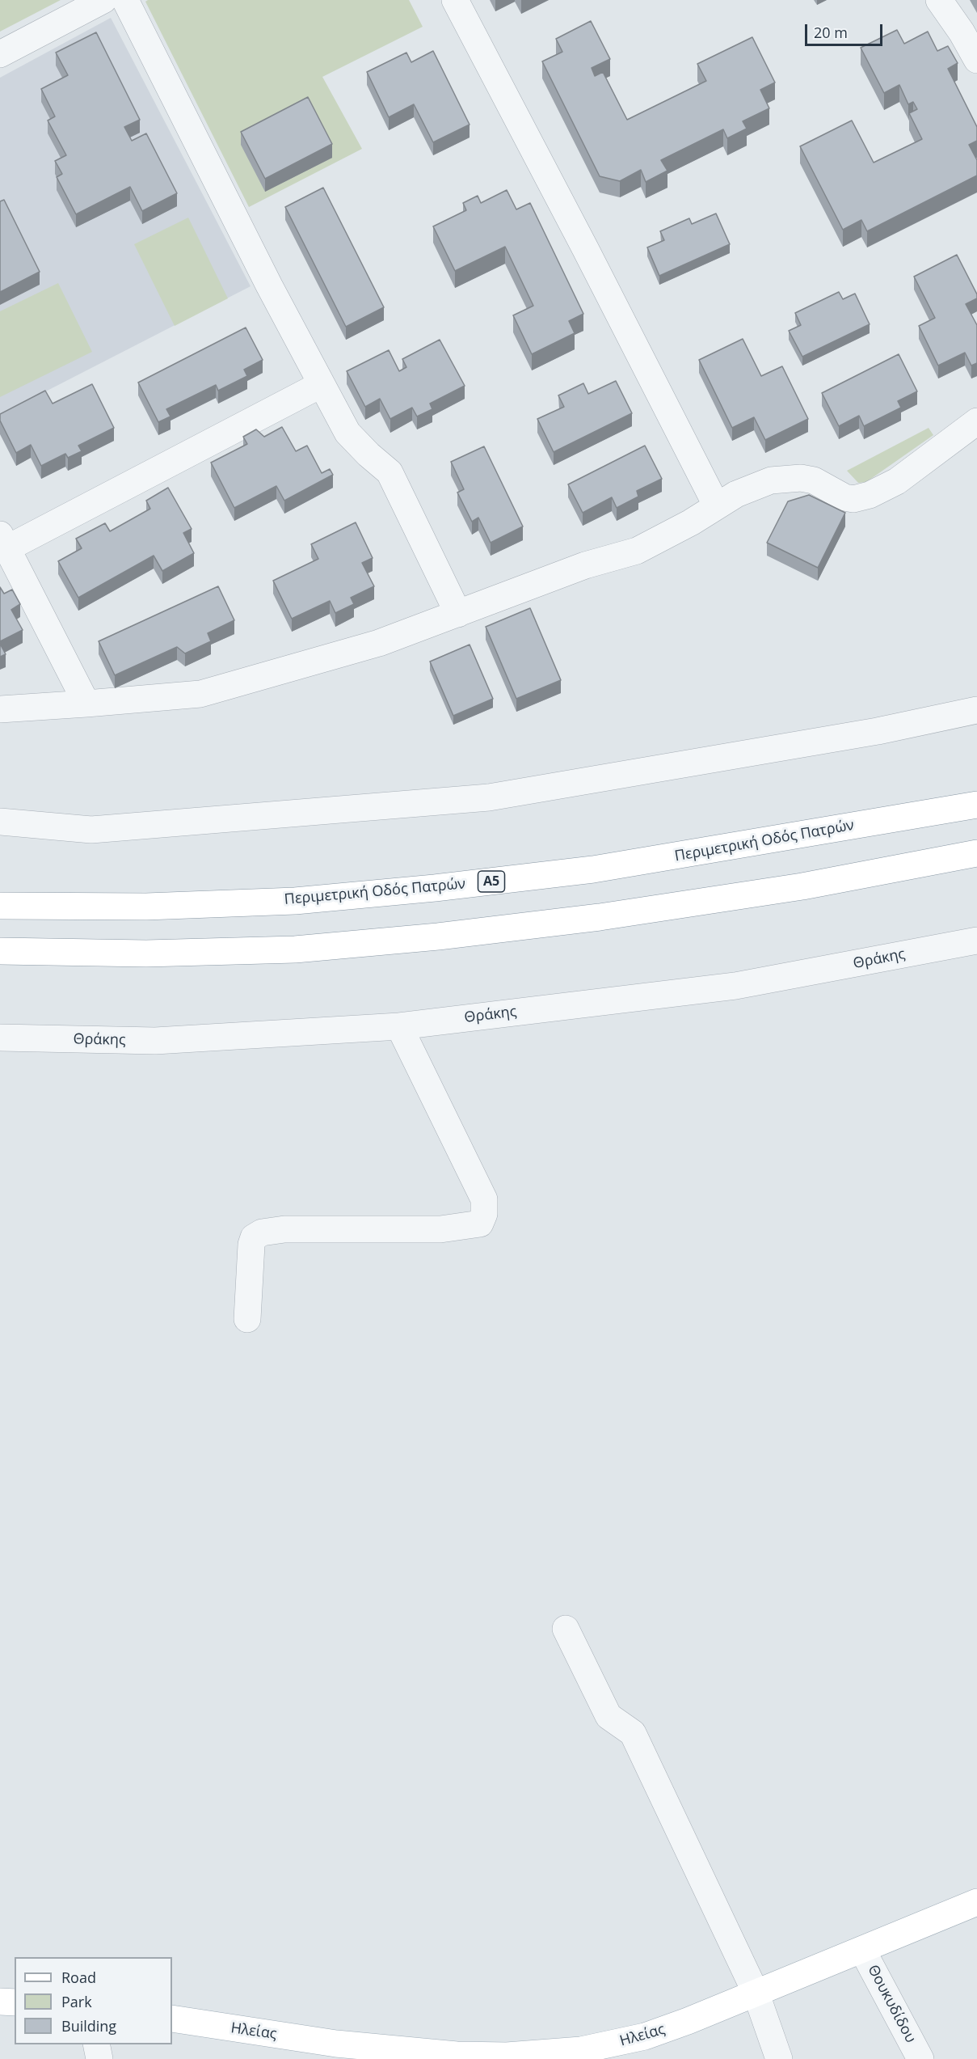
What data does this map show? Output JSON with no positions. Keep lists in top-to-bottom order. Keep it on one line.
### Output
{"streets":{"main road":["Περιμετρική Οδός Πατρών","Α5","Ηλείας"],"street":["Θράκης","Θουκυδίδου"]},"crossings":[["Θουκυδίδου","Ηλείας"]],"legend":["Road","Park","Building"],"scale_bar":"20 m"}
